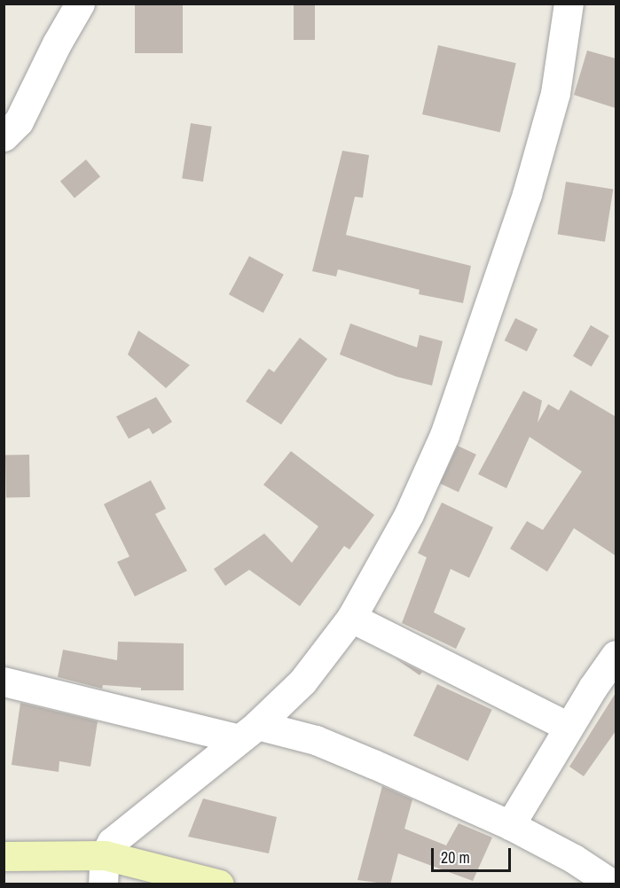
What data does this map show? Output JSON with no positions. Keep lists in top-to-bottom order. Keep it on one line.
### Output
{"scale_bar":"20 m"}
